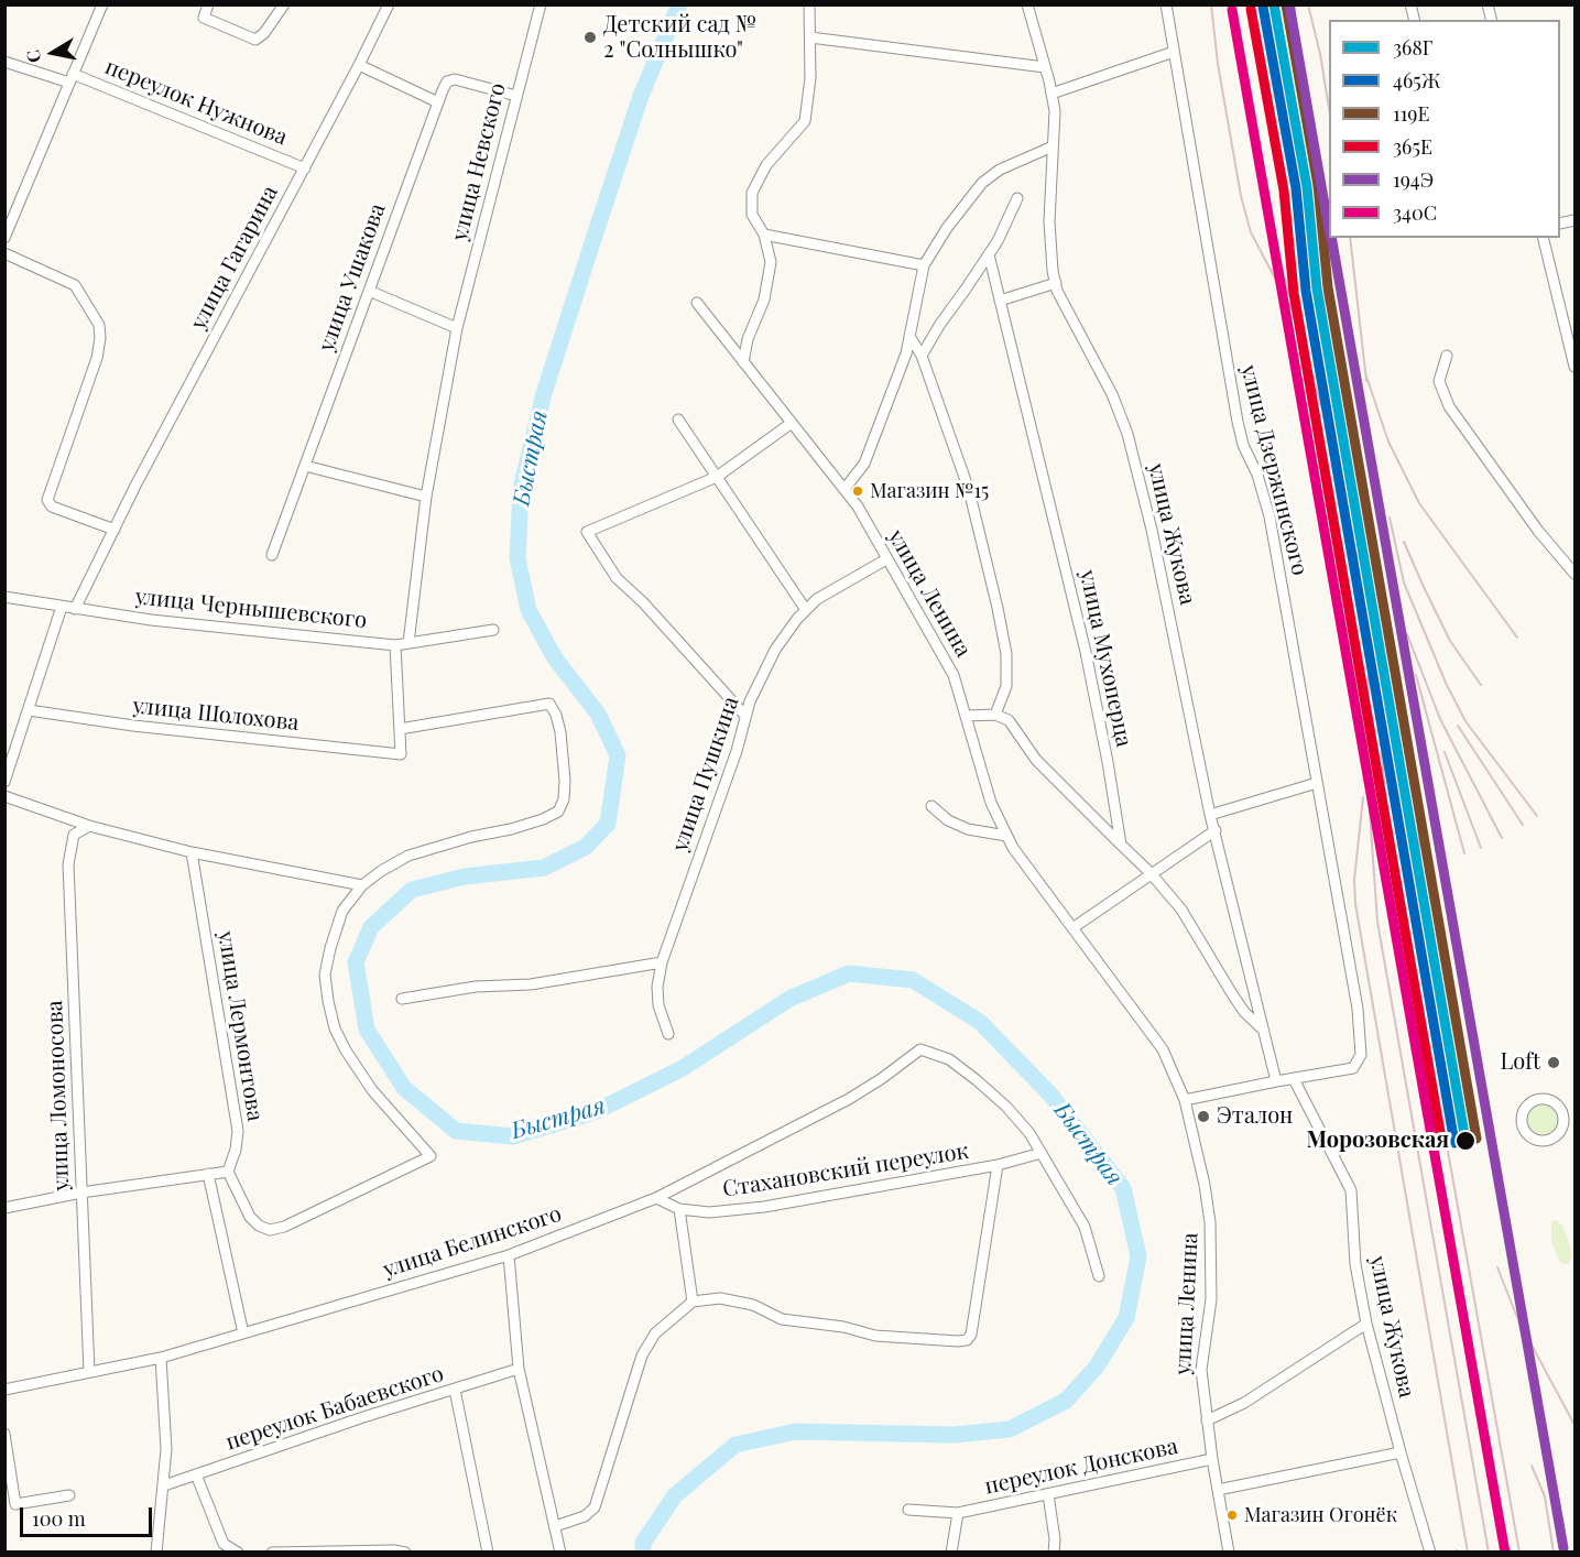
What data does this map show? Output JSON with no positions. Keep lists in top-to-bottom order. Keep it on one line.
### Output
{"streets":{"street":["переулок Нужнова","улица Невского","улица Гагарина","улица Ушакова","улица Дзержинского","улица Жукова","улица Ленина","улица Чернышевского","улица Мухоперца","улица Шолохова","улица Пушкина","улица Лермонтова","улица Ломоносова","Стахановский переулок","улица Белинского","переулок Бабаевского","переулок Донскова"]},"crossings":[["переулок Нужнова","улица Гагарина"],["улица Невского","улица Ушакова"],["улица Невского","улица Чернышевского"],["улица Гагарина","улица Чернышевского"],["улица Дзержинского","улица Жукова"],["улица Ленина","улица Пушкина"],["улица Ленина","переулок Донскова"],["улица Ломоносова","улица Белинского"],["Стахановский переулок","улица Белинского"]],"water":["Быстрая"],"places":["Детский сад № 2 \"Солнышко\"","Магазин №15","Loft","Эталон","Морозовская","Магазин Огонёк"],"lines":["transit line 368Г","transit line 119Е","transit line 194Э","transit line 465Ж","transit line 365Е","transit line 340С"],"legend":["368Г","465Ж","119Е","365Е","194Э","340С"],"scale_bar":"100 m","north":"left"}
